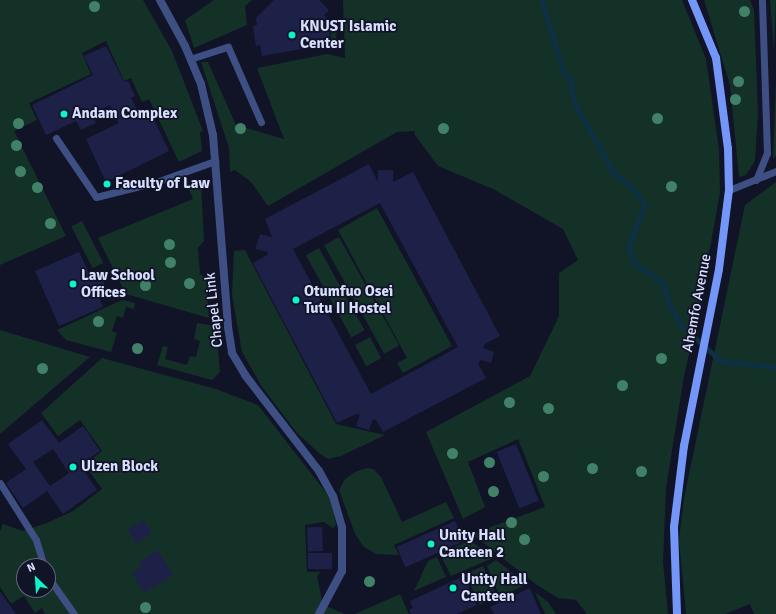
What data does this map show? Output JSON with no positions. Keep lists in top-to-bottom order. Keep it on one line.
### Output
{"streets":{"street":["Ahemfo Avenue","Chapel Link"]},"places":["KNUST Islamic Center","Andam Complex","Faculty of Law","Law School Offices","Otumfuo Osei Tutu II Hostel","Ulzen Block","Unity Hall Canteen 2","Unity Hall Canteen"],"north":"top left"}
